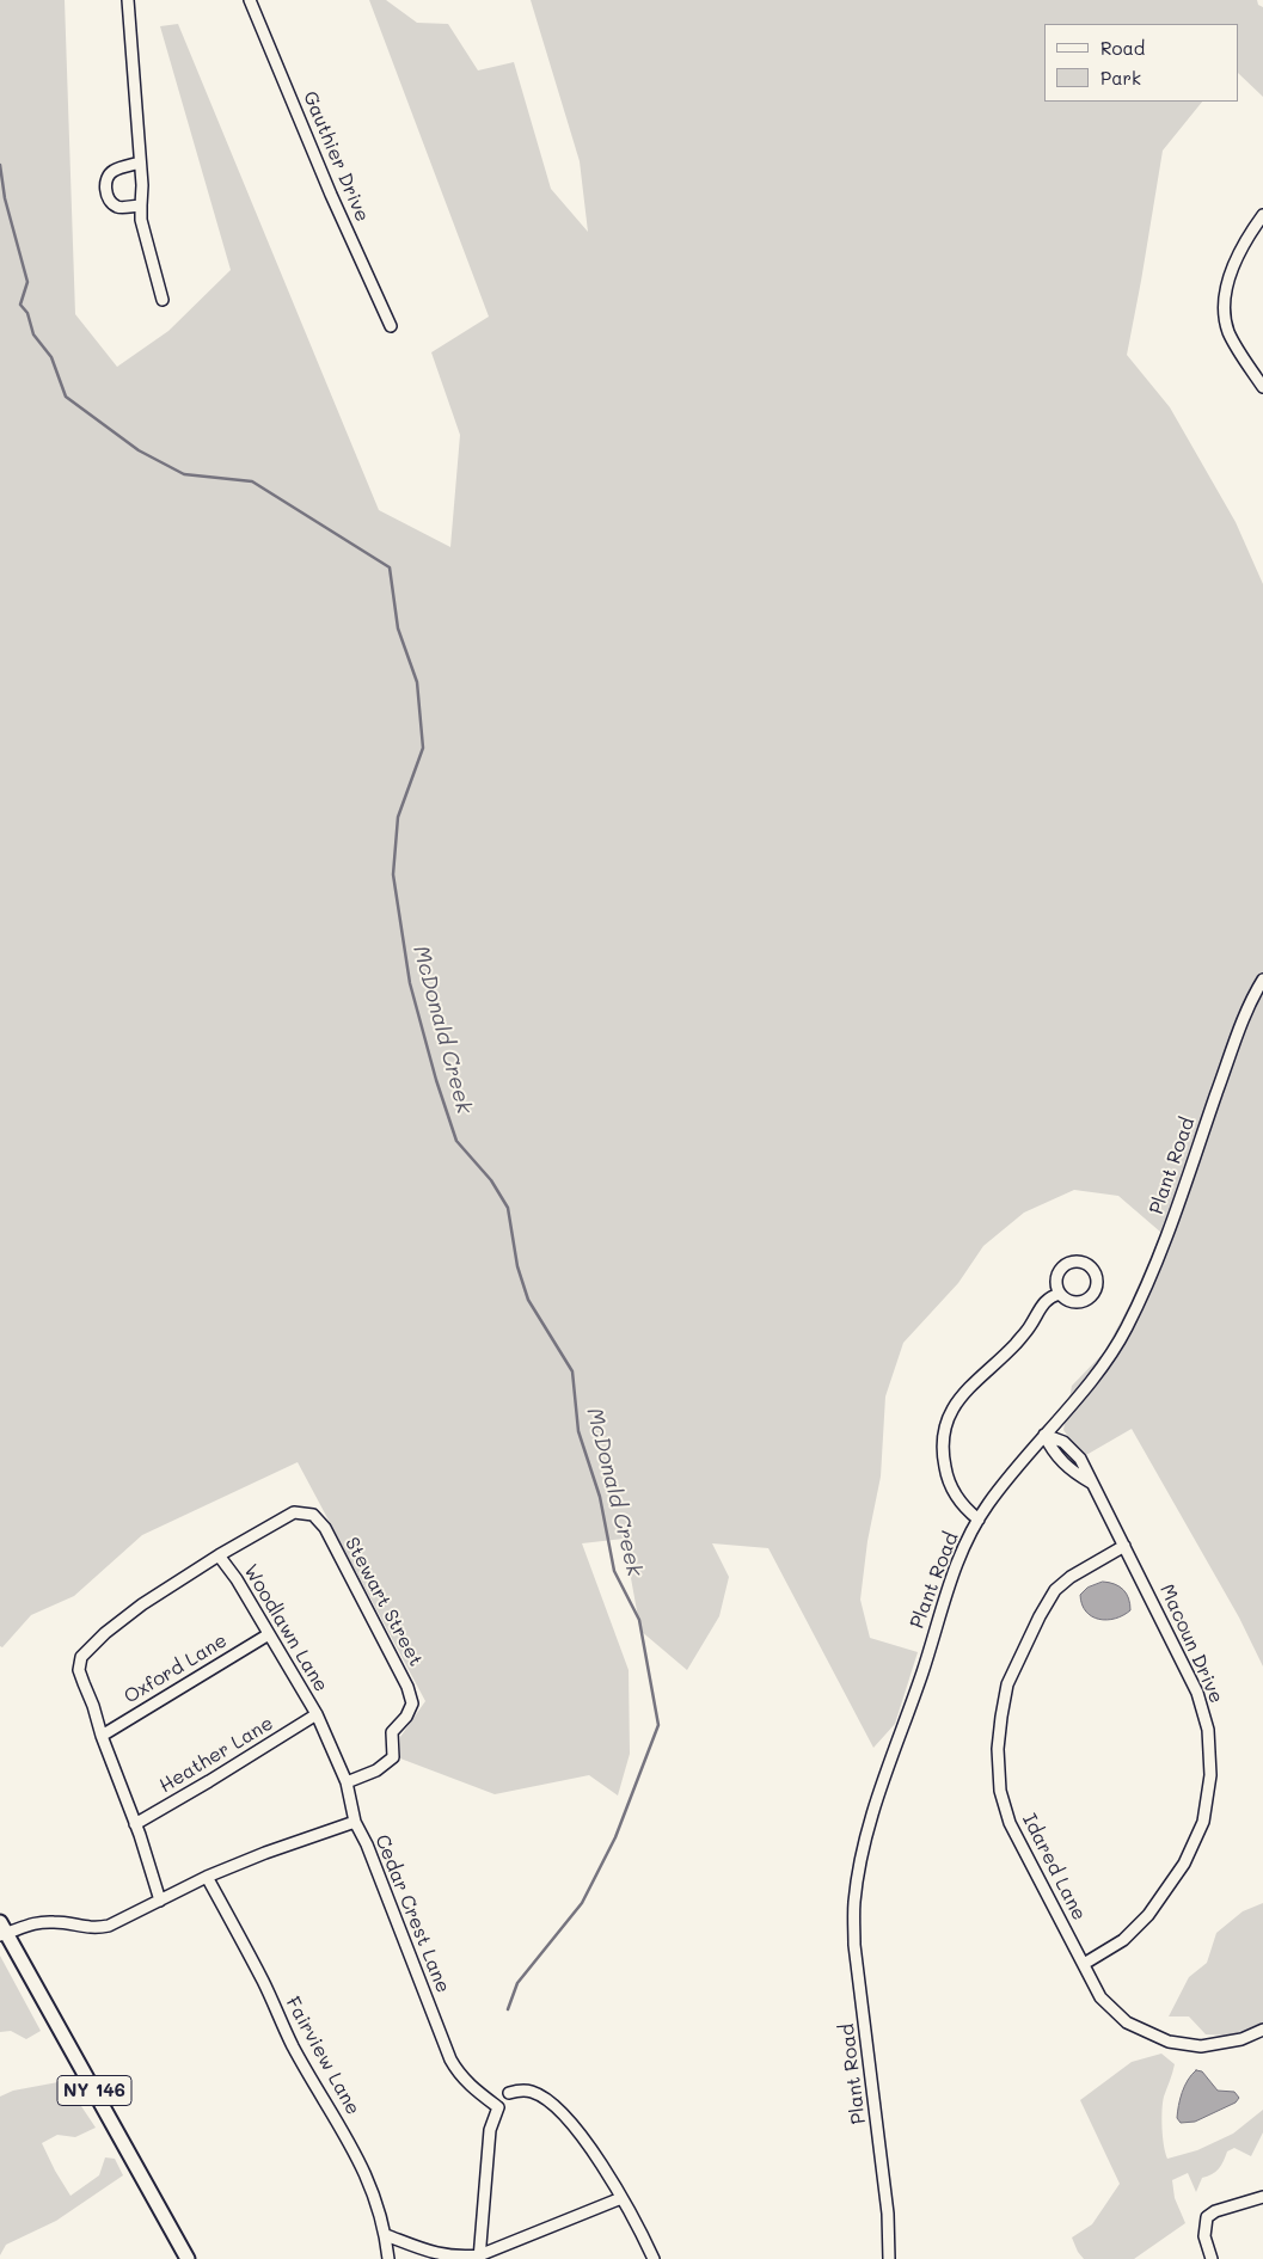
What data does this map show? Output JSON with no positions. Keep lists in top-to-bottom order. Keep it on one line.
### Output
{"streets":{"main road":["NY 146"],"street":["Gauthier Drive","Plant Road","Stewart Street","Woodlawn Lane","Macoun Drive","Oxford Lane","Heather Lane","Idared Lane","Cedar Crest Lane","Fairview Lane"]},"crossings":[["Plant Road","Macoun Drive"],["Stewart Street","Woodlawn Lane"],["Woodlawn Lane","Oxford Lane"],["Woodlawn Lane","Heather Lane"],["Woodlawn Lane","Cedar Crest Lane"],["Macoun Drive","Idared Lane"],["Cedar Crest Lane","Fairview Lane"],["Cedar Crest Lane","NY 146"]],"water":["McDonald Creek"],"legend":["Road","Park"]}
